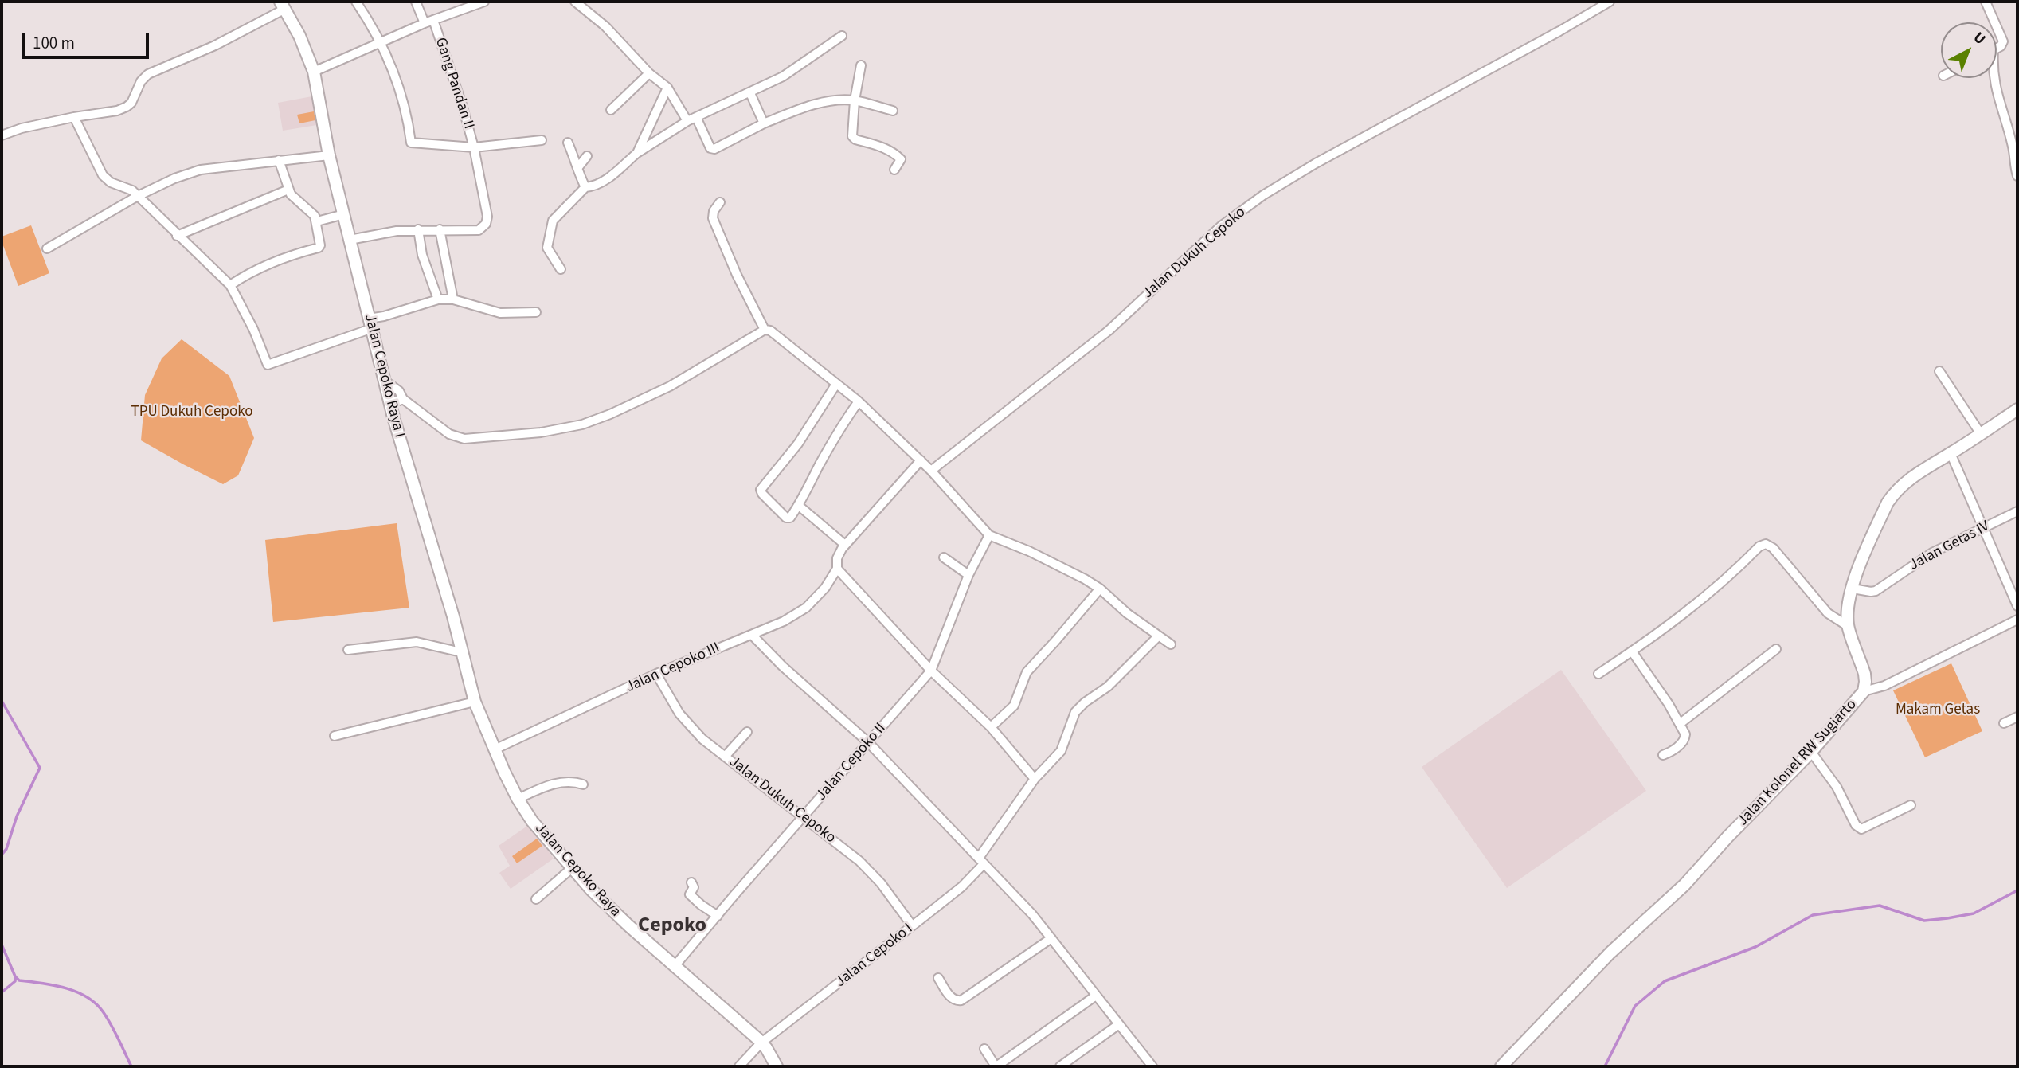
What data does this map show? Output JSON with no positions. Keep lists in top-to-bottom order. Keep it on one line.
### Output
{"streets":{"main road":["Jalan Cepoko Raya I","Jalan Kolonel RW Sugiarto","Jalan Cepoko Raya"],"street":["Gang Pandan II","Jalan Dukuh Cepoko","Jalan Getas IV","Jalan Cepoko III","Jalan Cepoko II","Jalan Cepoko I"]},"crossings":[["Jalan Dukuh Cepoko","Jalan Cepoko III"],["Jalan Dukuh Cepoko","Jalan Cepoko II"],["Jalan Dukuh Cepoko","Jalan Cepoko I"],["Jalan Cepoko Raya I","Jalan Cepoko III"],["Jalan Cepoko Raya I","Jalan Cepoko Raya"],["Jalan Getas IV","Jalan Kolonel RW Sugiarto"],["Jalan Cepoko III","Jalan Cepoko Raya"],["Jalan Cepoko II","Jalan Cepoko Raya"],["Jalan Cepoko Raya","Jalan Cepoko I"]],"districts":["Cepoko"],"parks":["TPU Dukuh Cepoko","Makam Getas"],"scale_bar":"100 m","north":"top right"}
